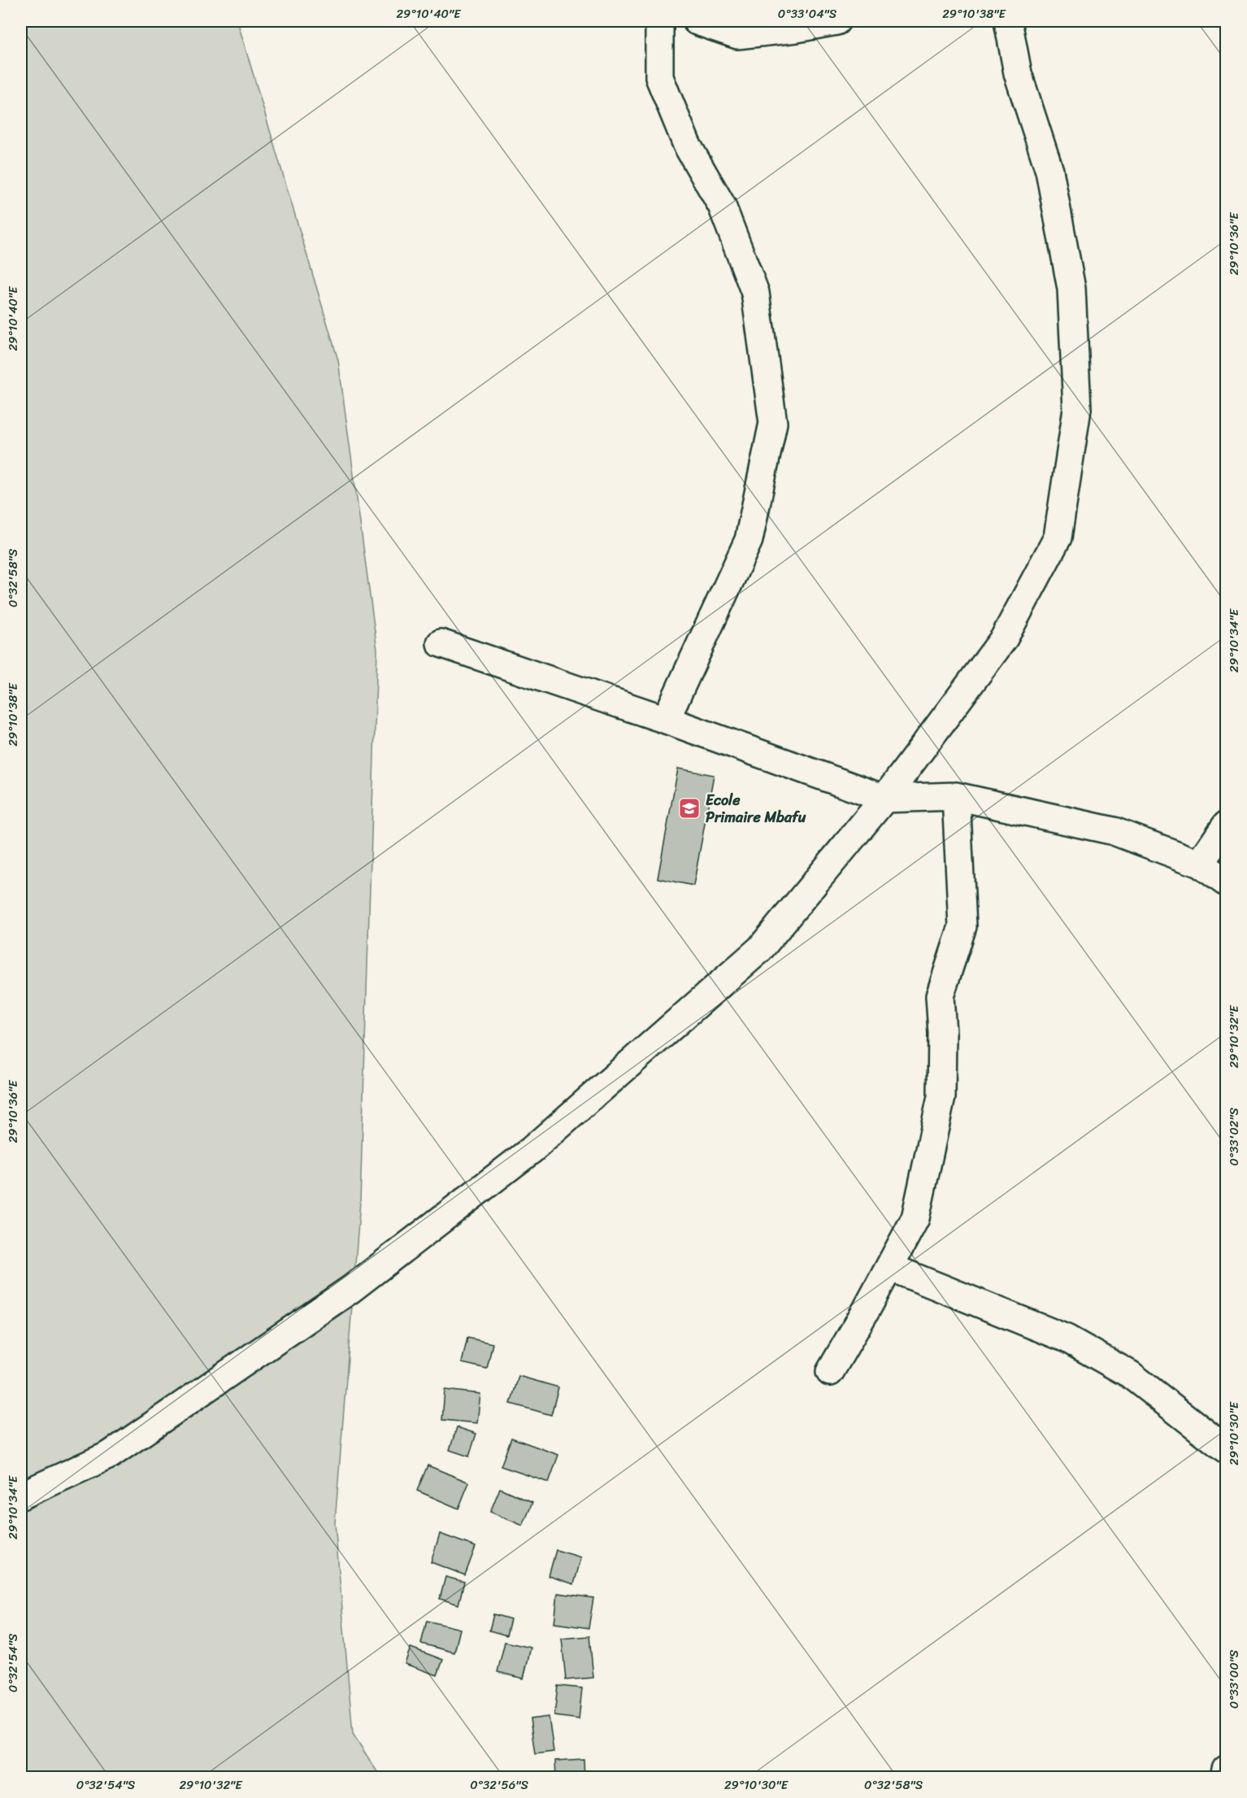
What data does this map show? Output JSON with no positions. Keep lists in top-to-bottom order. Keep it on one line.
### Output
{"places":{"school or university":["Ecole Primaire Mbafu"]},"coordinates":["29°10'40\"E","0°33'04\"S","29°10'38\"E","29°10'36\"E","0°32'58\"S","29°10'34\"E","29°10'32\"E","0°33'02\"S","29°10'30\"E","0°32'54\"S","0°33'00\"S","0°32'56\"S"]}
